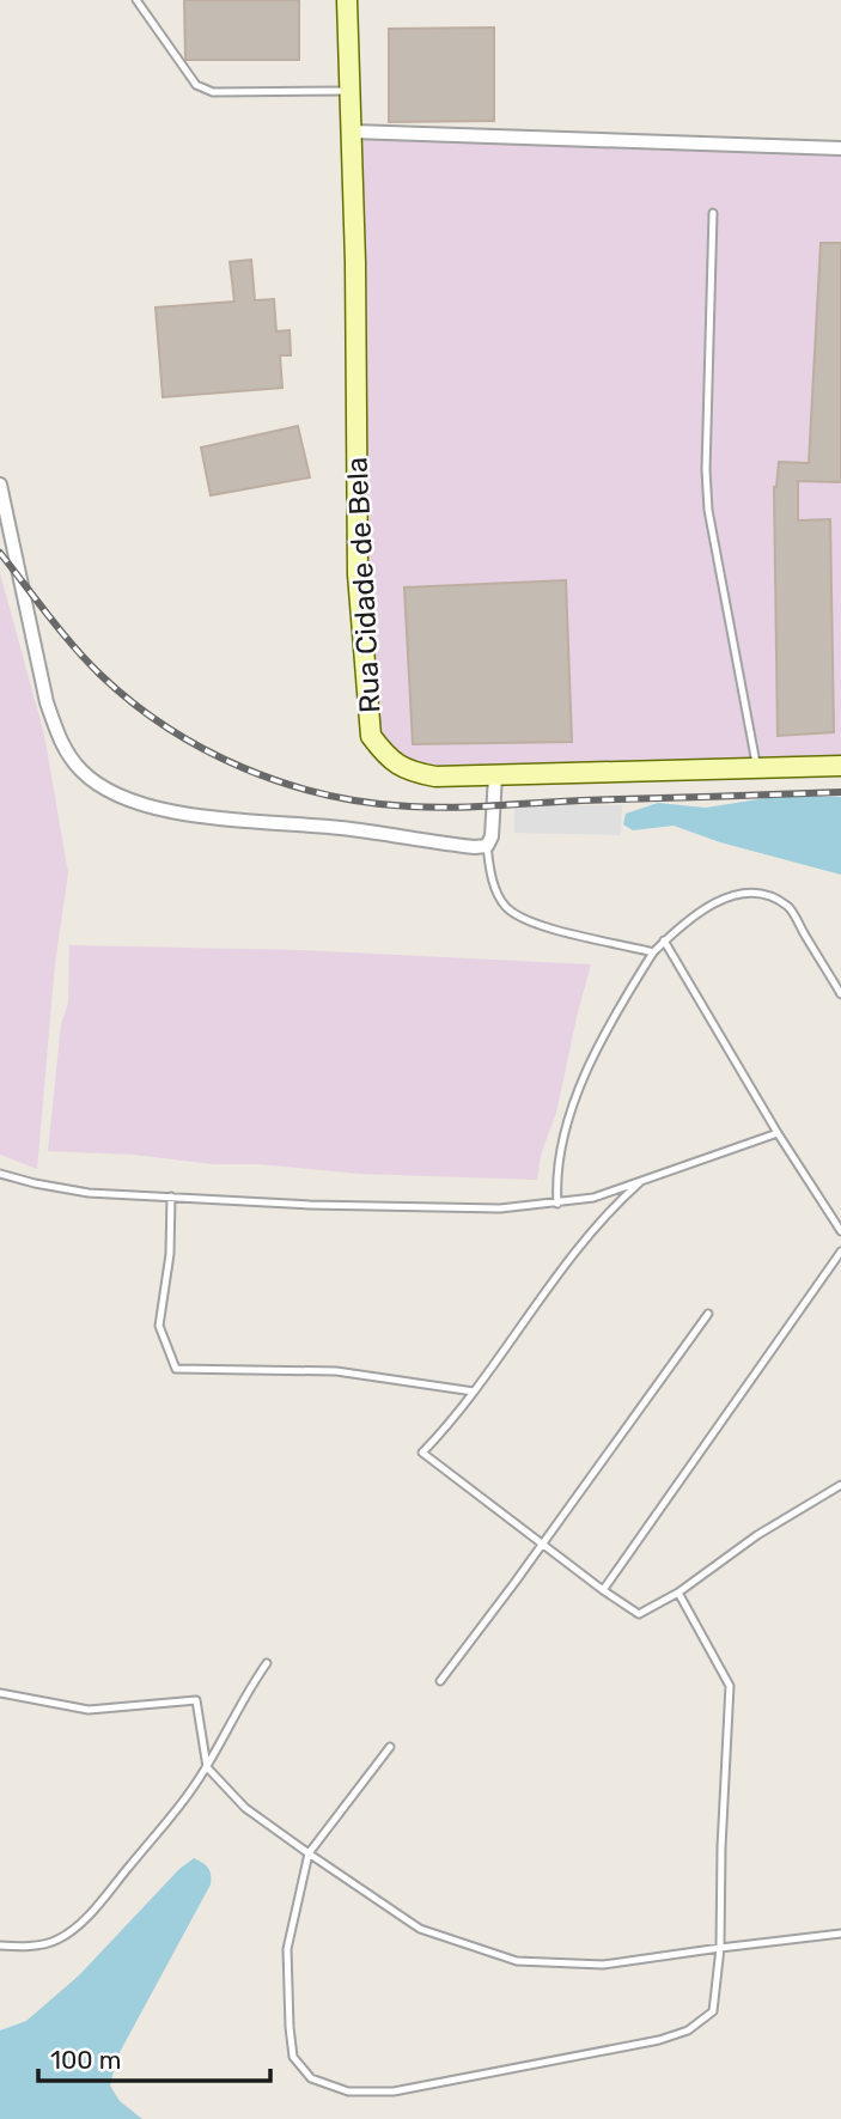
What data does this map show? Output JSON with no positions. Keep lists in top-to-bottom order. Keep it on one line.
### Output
{"streets":{"street":["Rua Cidade de Bela"]},"scale_bar":"100 m"}
